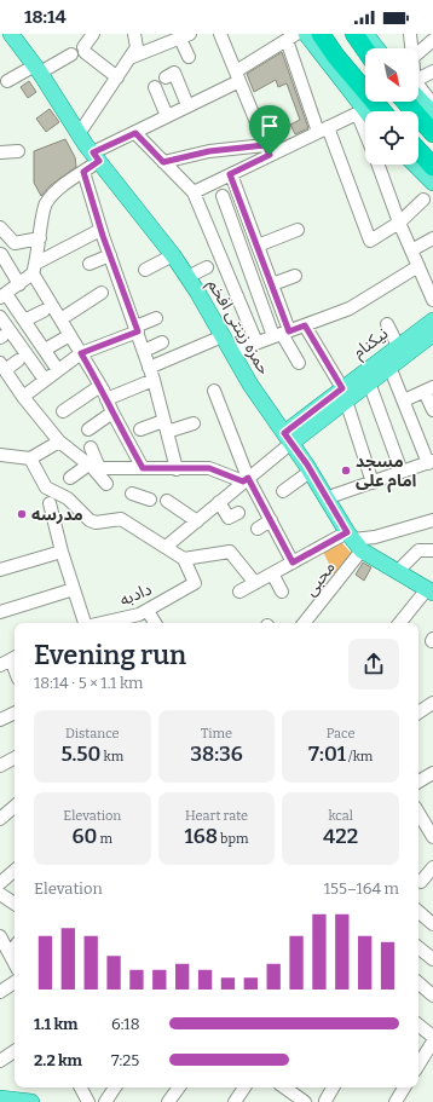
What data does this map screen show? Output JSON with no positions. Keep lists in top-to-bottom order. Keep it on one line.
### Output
{"streets":{"main road":["حمزه زینتی افخم","نیکنام"],"street":["محبی","دادبه"]},"crossings":[["حمزه زینتی افخم","نیکنام"],["حمزه زینتی افخم","محبی"]],"places":["مسجد امام علی","مدرسه"],"north":"bottom right","page":{"status":"18:14","heading":["Evening run","18:14 · 5 × 1.1 km"],"stats":[["Distance","5.50 km"],["Time","38:36"],["Pace","7:01 /km"],["Elevation","60 m"],["Heart rate","168 bpm"],["kcal","422"]],"chart":["Elevation","155–164 m"],"list":[{"name":"1.1 km","note":"6:18"},{"name":"2.2 km","note":"7:25"}]}}
